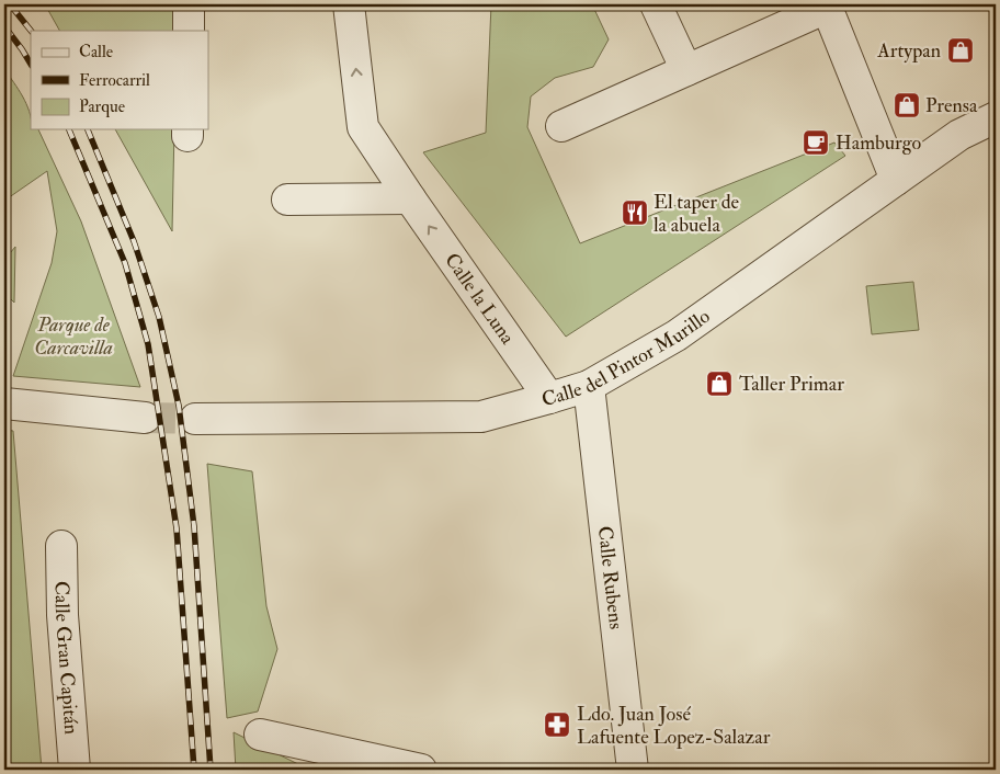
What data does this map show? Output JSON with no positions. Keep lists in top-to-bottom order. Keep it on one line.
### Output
{"streets":{"street":["Calle la Luna","Calle del Pintor Murillo","Calle Rubens","Calle Gran Capitán"]},"crossings":[["Calle la Luna","Calle del Pintor Murillo"],["Calle del Pintor Murillo","Calle Rubens"]],"one_way":["Calle la Luna"],"parks":["Parque de Carcavilla"],"places":{"shop":["Artypan","Prensa","Taller Primar"],"cafe":["Hamburgo"],"restaurant":["El taper de la abuela"],"pharmacy":["Ldo. Juan José Lafuente Lopez-Salazar"]},"legend":["Calle","Ferrocarril","Parque"]}
